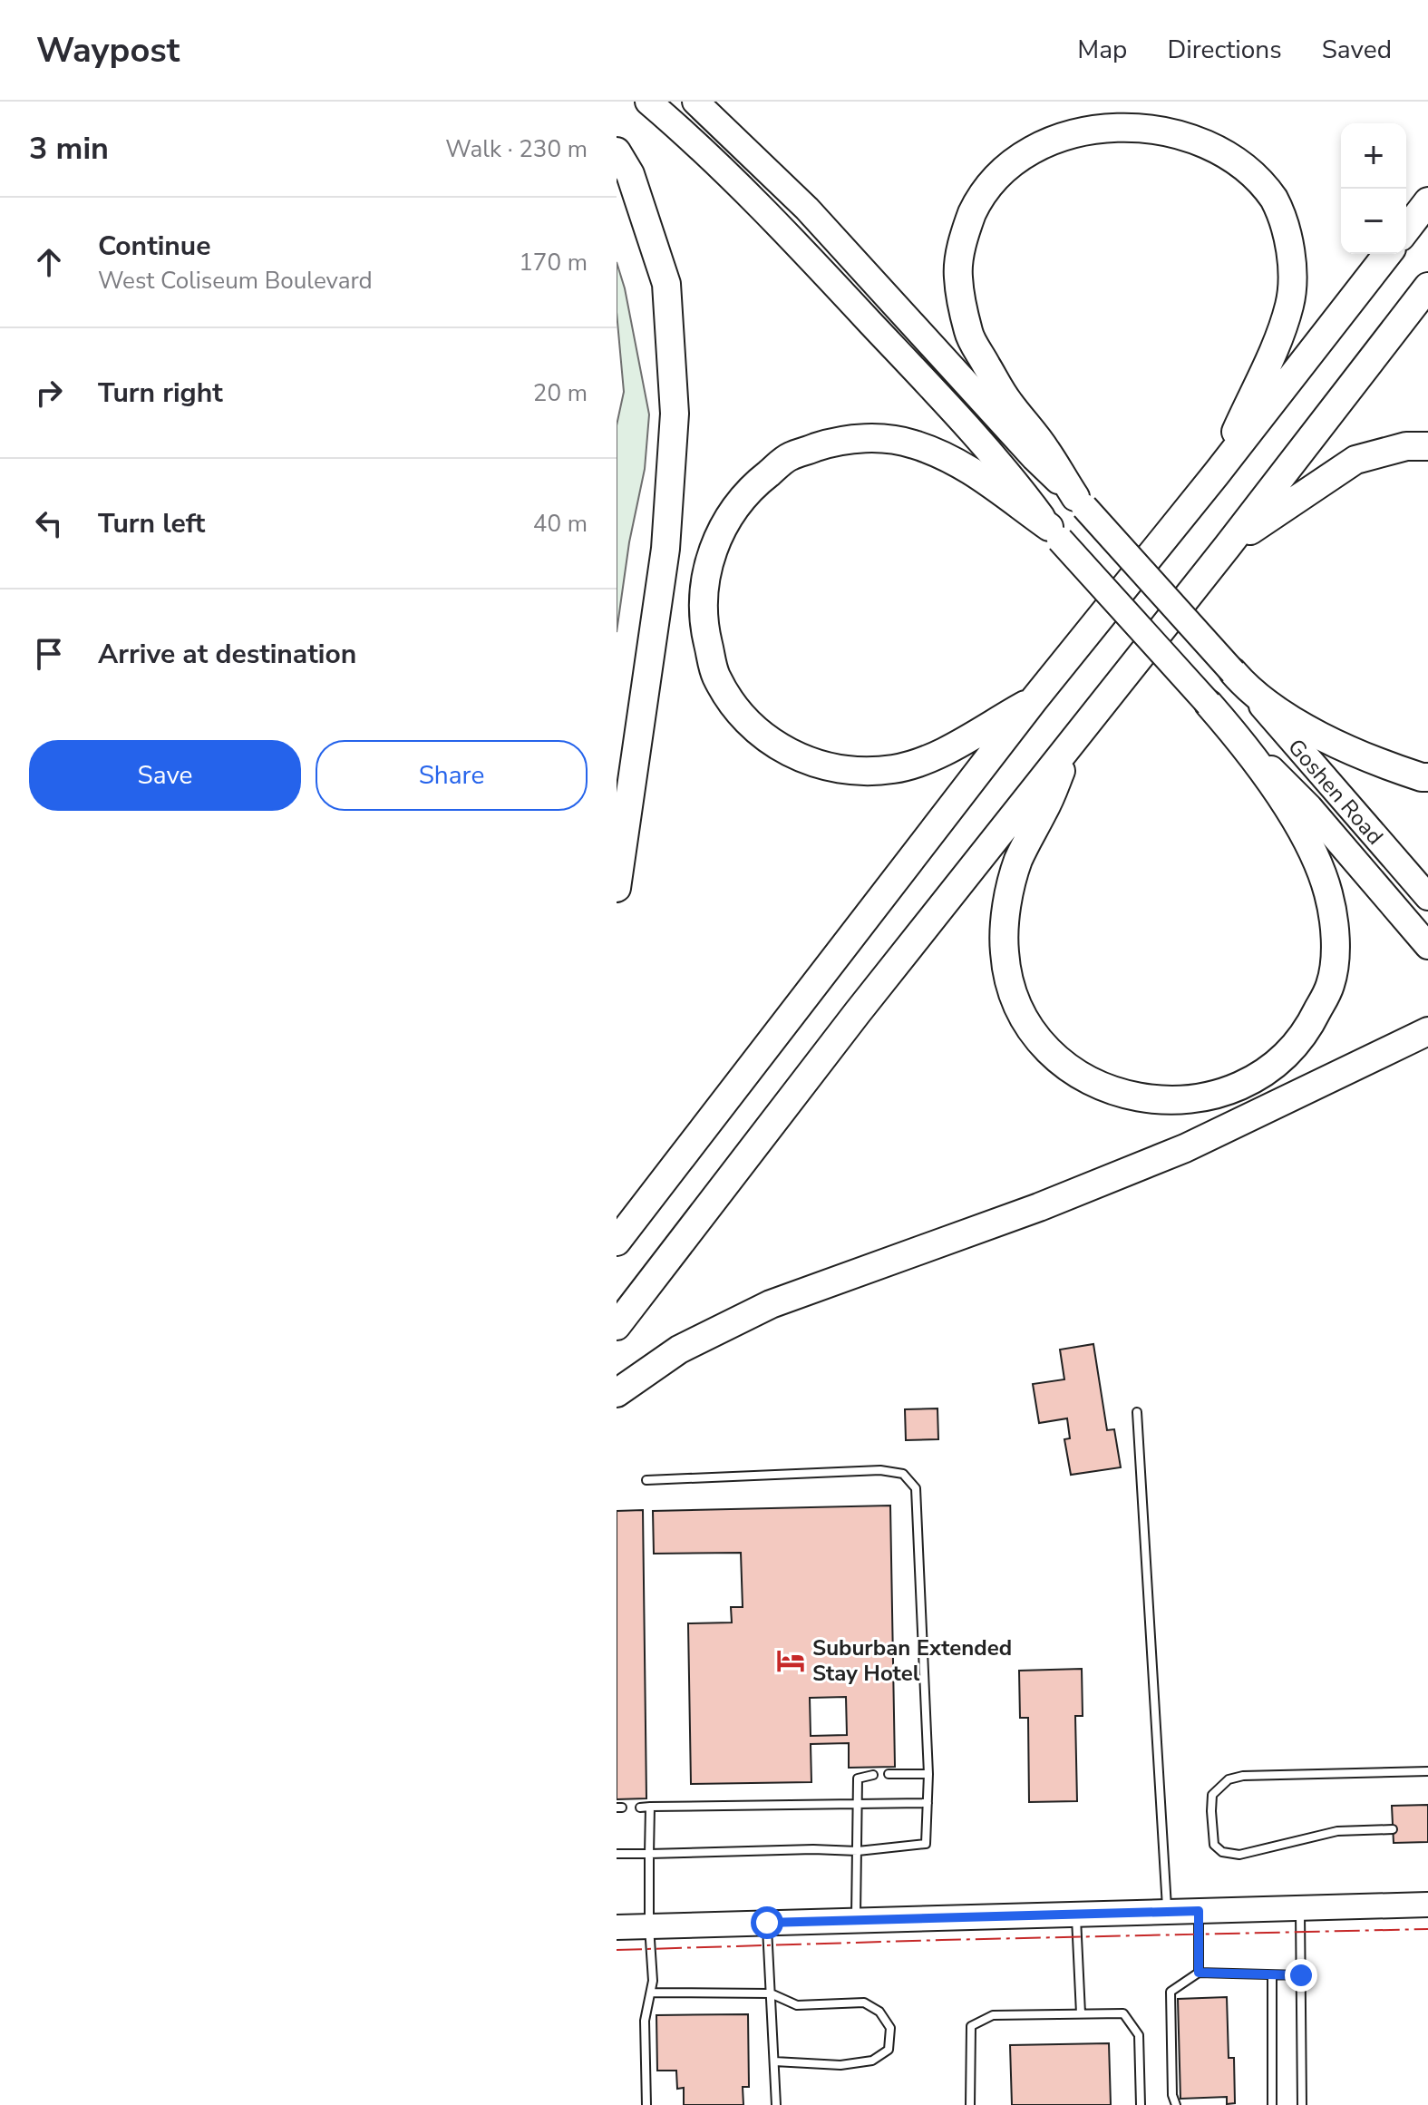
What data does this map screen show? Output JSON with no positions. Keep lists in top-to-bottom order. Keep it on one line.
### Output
{"streets":{"highway":["Goshen Road"]},"places":{"hotel":["Suburban Extended Stay Hotel"]},"page":{"header":"Waypost","nav":["Map","Directions","Saved"],"heading":["3 min","Walk · 230 m"],"map_buttons":["+","−"],"list":[["Continue","West Coliseum Boulevard","170 m"],["Turn right","20 m"],["Turn left","40 m"],"Arrive at destination"],"buttons":["Save","Share"]}}
